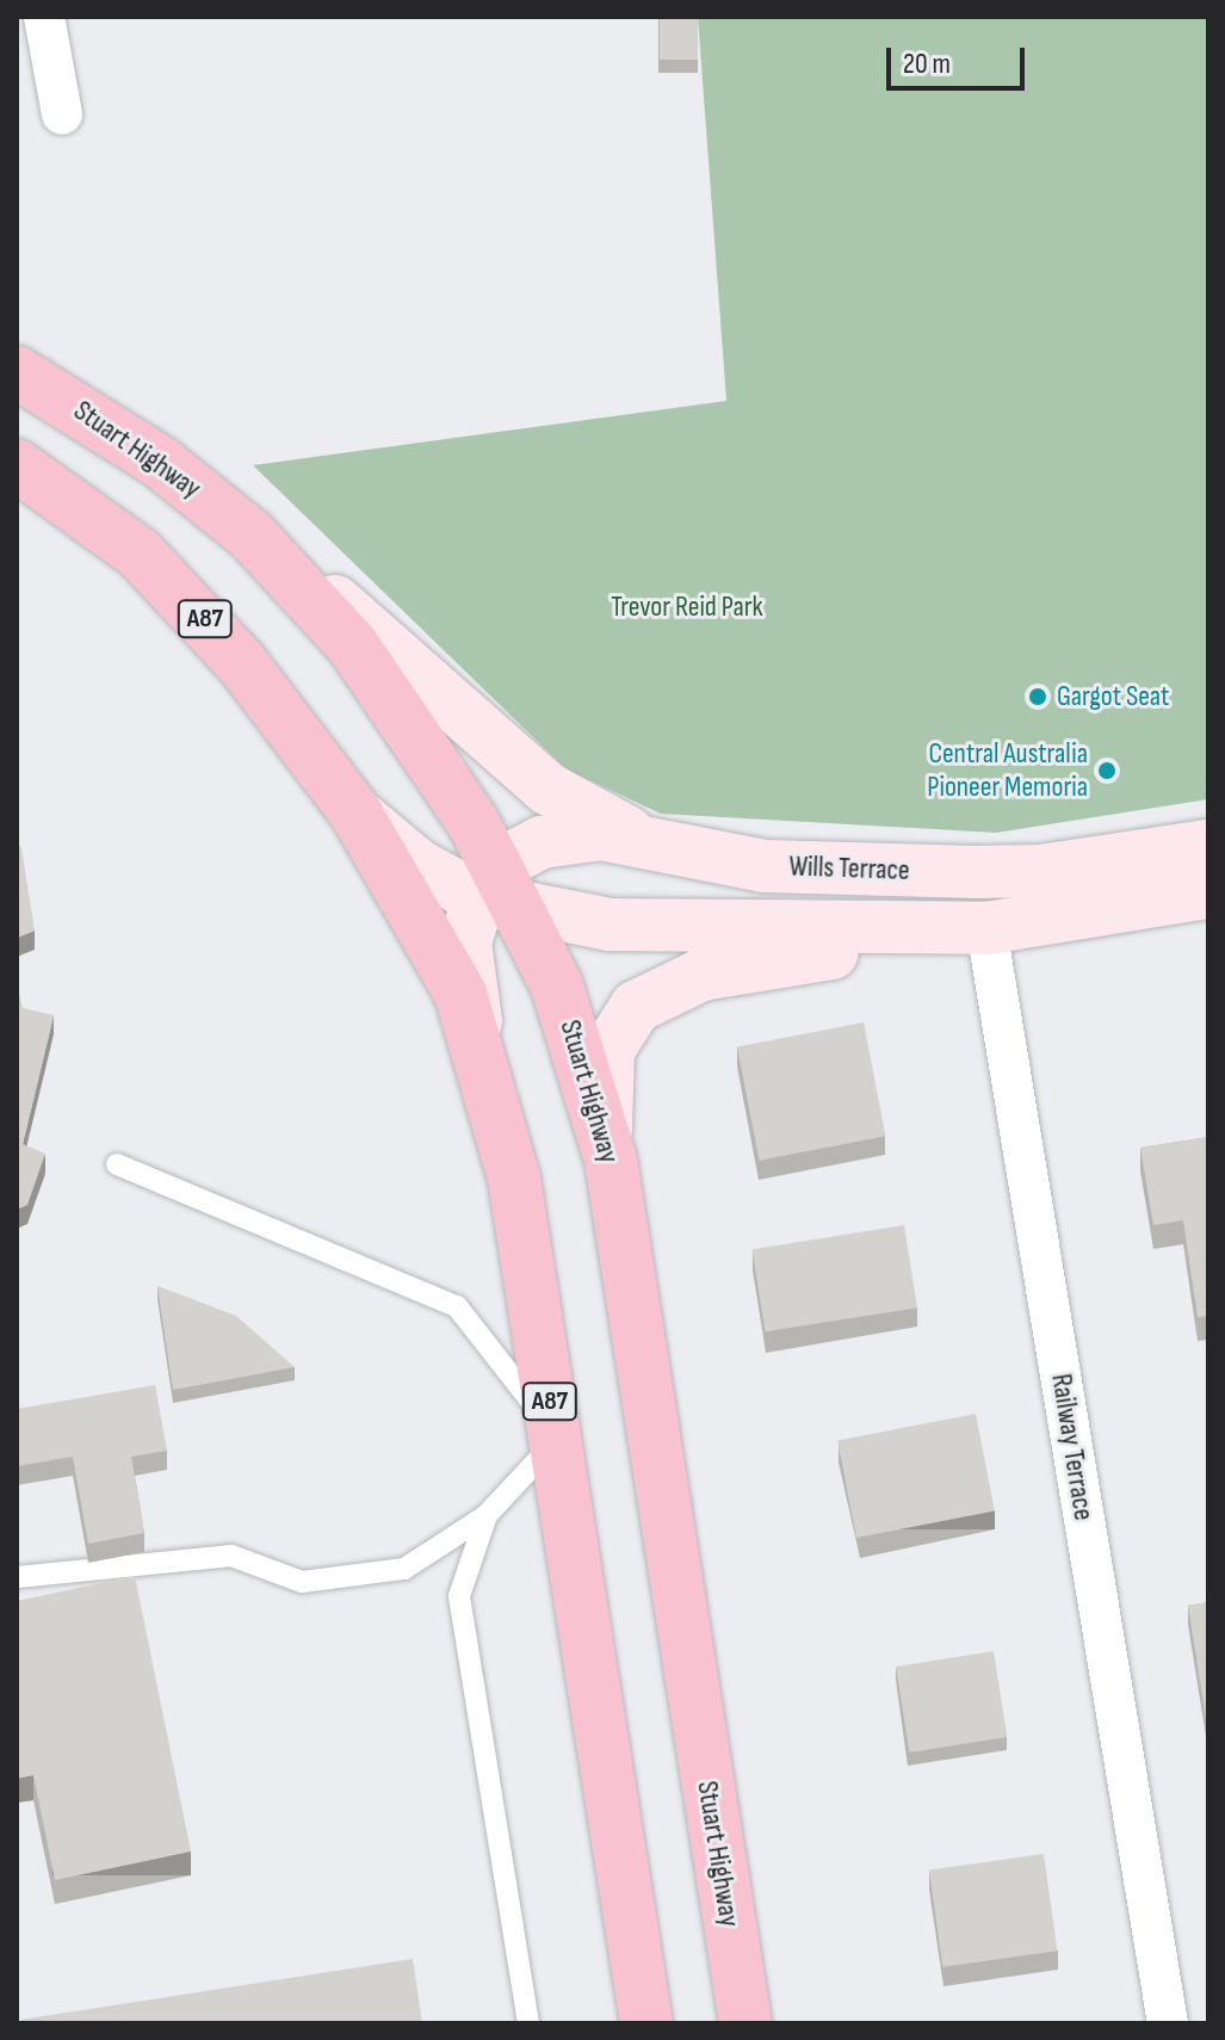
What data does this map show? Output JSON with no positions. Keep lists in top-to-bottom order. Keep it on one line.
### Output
{"streets":{"highway":["Stuart Highway","A87"],"main road":["Wills Terrace","Railway Terrace"]},"crossings":[["Stuart Highway","Wills Terrace"],["Wills Terrace","Railway Terrace"]],"parks":["Trevor Reid Park"],"places":["Gargot Seat","Central Australia Pioneer Memoria"],"scale_bar":"20 m"}
